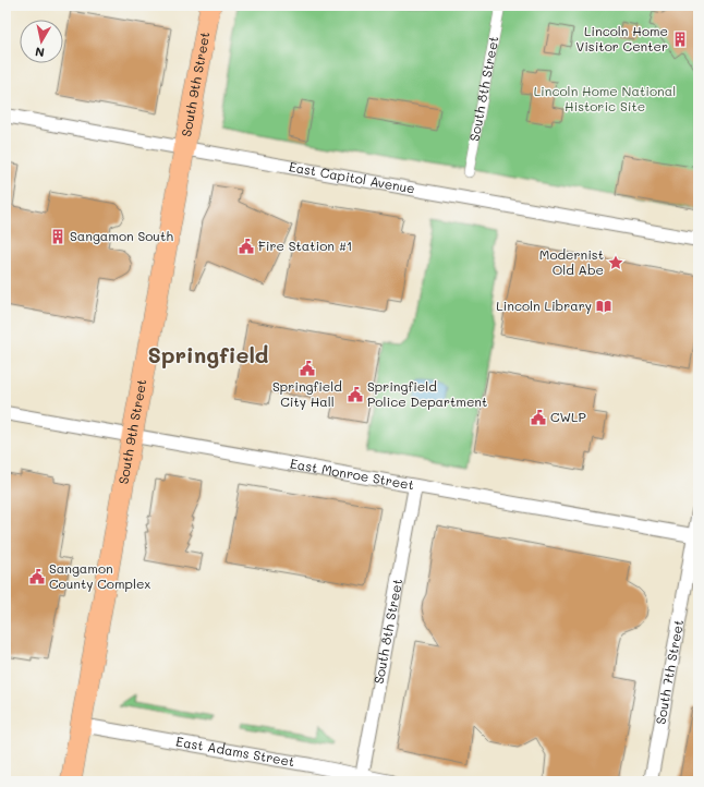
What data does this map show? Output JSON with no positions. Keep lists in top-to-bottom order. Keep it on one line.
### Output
{"streets":{"main road":["South 9th Street"],"street":["South 8th Street","East Capitol Avenue","East Monroe Street","South 7th Street","East Adams Street"]},"crossings":[["South 9th Street","East Capitol Avenue"],["South 9th Street","East Monroe Street"],["South 9th Street","East Adams Street"],["South 8th Street","East Monroe Street"],["South 8th Street","East Adams Street"],["East Monroe Street","South 7th Street"]],"districts":["Springfield"],"parks":["Lincoln Home National Historic Site"],"places":{"building":["Lincoln Home Visitor Center","Sangamon South"],"public building":["Fire Station #1","Springfield City Hall","Springfield Police Department","CWLP","Sangamon County Complex"],"place":["Modernist Old Abe"],"library":["Lincoln Library"]},"north":"bottom"}
